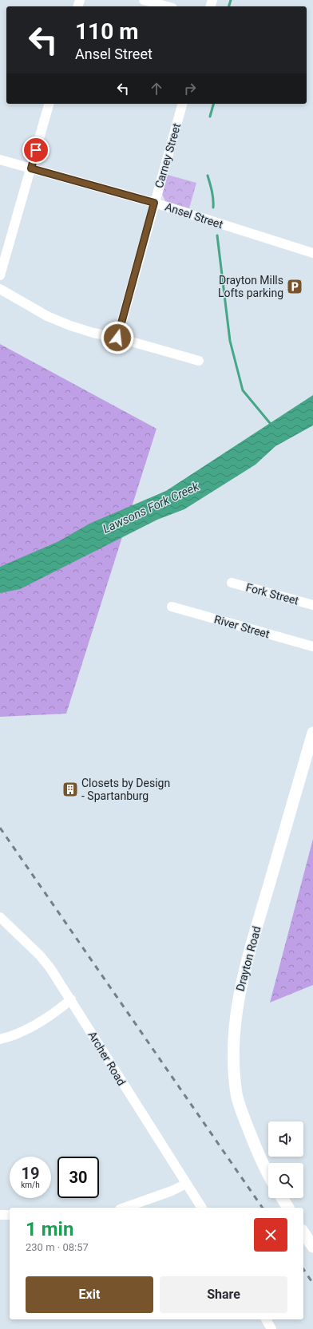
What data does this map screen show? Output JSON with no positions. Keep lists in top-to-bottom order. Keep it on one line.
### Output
{"streets":{"main road":["Drayton Road"],"street":["Carney Street","Ansel Street","Fork Street","River Street","Archer Road"]},"crossings":[["Carney Street","Ansel Street"]],"water":["Lawsons Fork Creek"],"places":{"parking":["Drayton Mills Lofts parking"],"building":["Closets by Design - Spartanburg"]},"page":{"turn":["110 m","Ansel Street"],"speed":"19 km/h","limit":"30","heading":["1 min","230 m · 08:57"],"buttons":["Exit","Share"]}}
